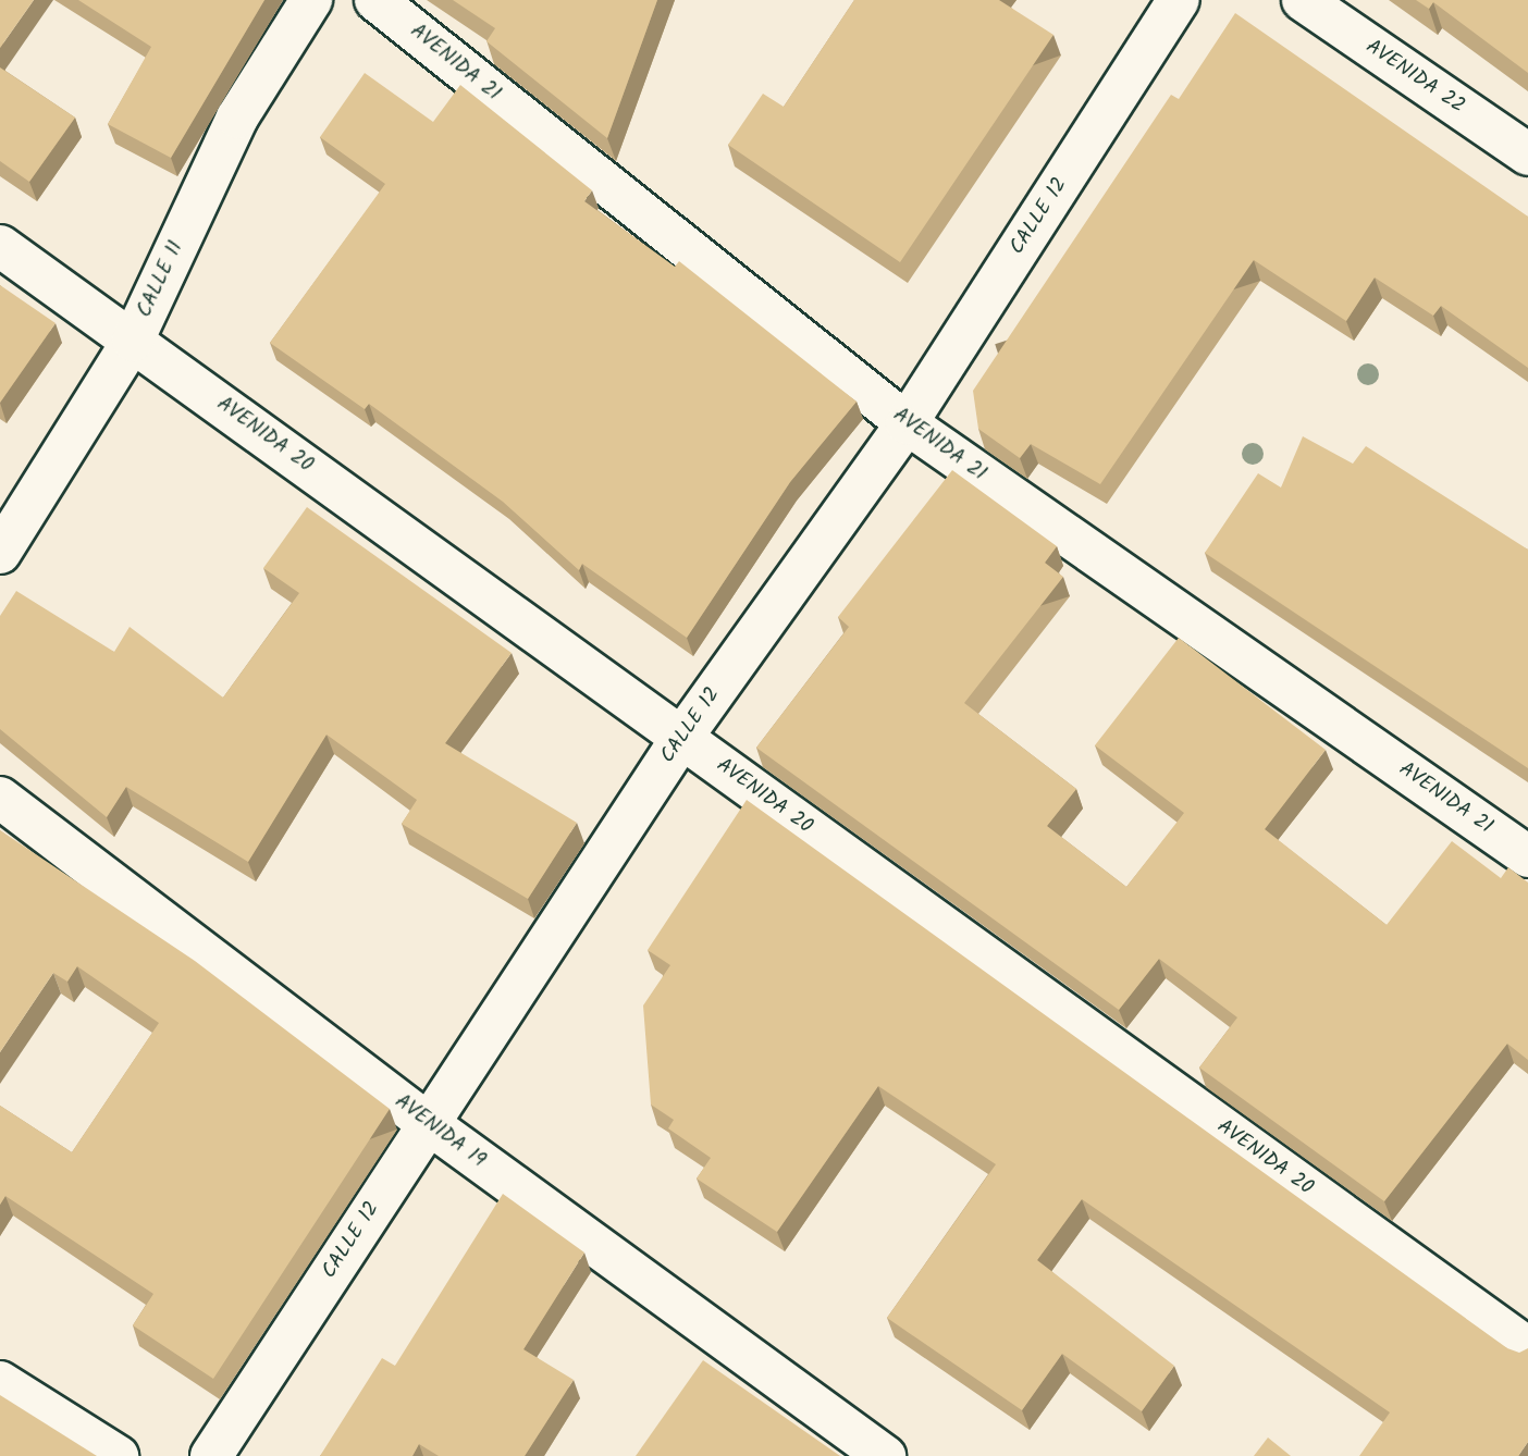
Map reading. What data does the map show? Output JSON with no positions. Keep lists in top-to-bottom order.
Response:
{
  "streets": {
    "street": [
      "AVENIDA 21",
      "AVENIDA 22",
      "CALLE 12",
      "CALLE 11",
      "AVENIDA 20",
      "AVENIDA 19"
    ]
  },
  "crossings": [
    ["AVENIDA 21", "CALLE 12"],
    ["CALLE 12", "AVENIDA 20"],
    ["CALLE 12", "AVENIDA 19"],
    ["CALLE 11", "AVENIDA 20"]
  ]
}
